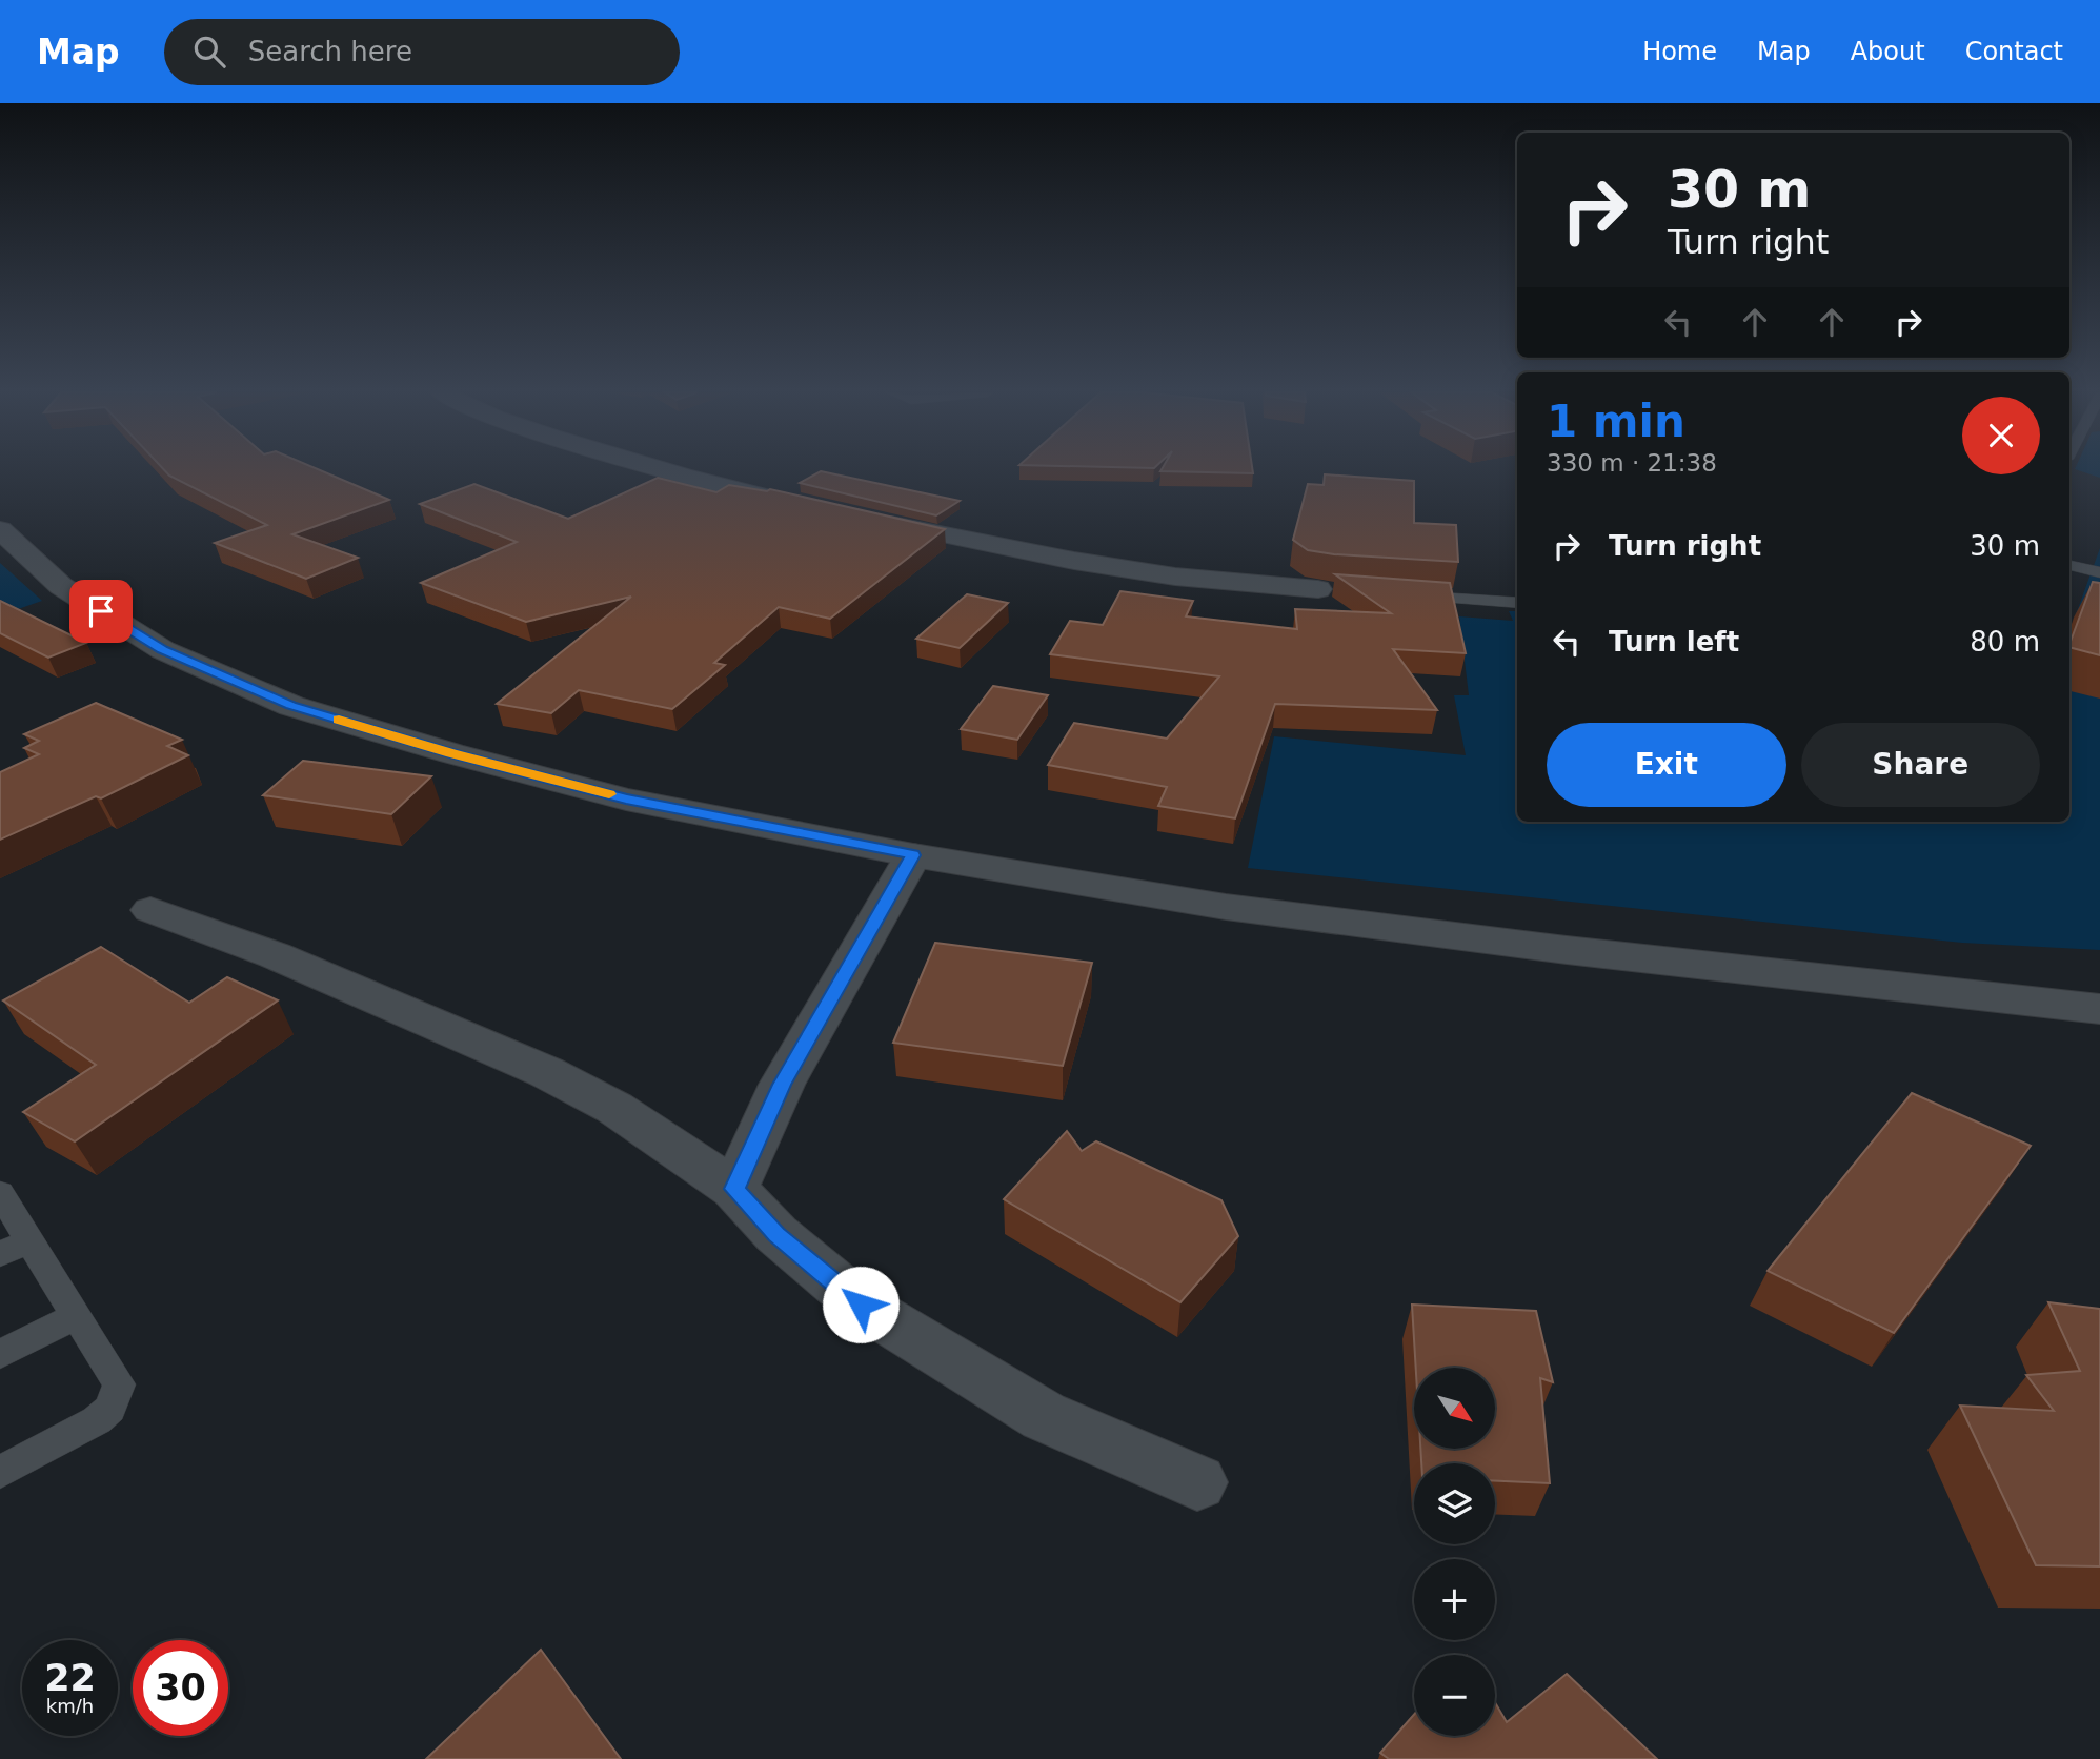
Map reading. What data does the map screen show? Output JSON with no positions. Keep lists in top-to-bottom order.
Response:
{
  "north": "bottom right",
  "page": {
    "header": "Map",
    "search": "Search here",
    "nav": [
      "Home",
      "Map",
      "About",
      "Contact"
    ],
    "turn": ["30 m", "Turn right"],
    "heading": ["1 min", "330 m · 21:38"],
    "list": [
      {
        "name": "Turn right",
        "value": "30 m"
      },
      {
        "name": "Turn left",
        "value": "80 m"
      }
    ],
    "buttons": ["Exit", "Share"],
    "map_buttons": ["+", "−"],
    "speed": "22 km/h",
    "limit": "30"
  }
}
